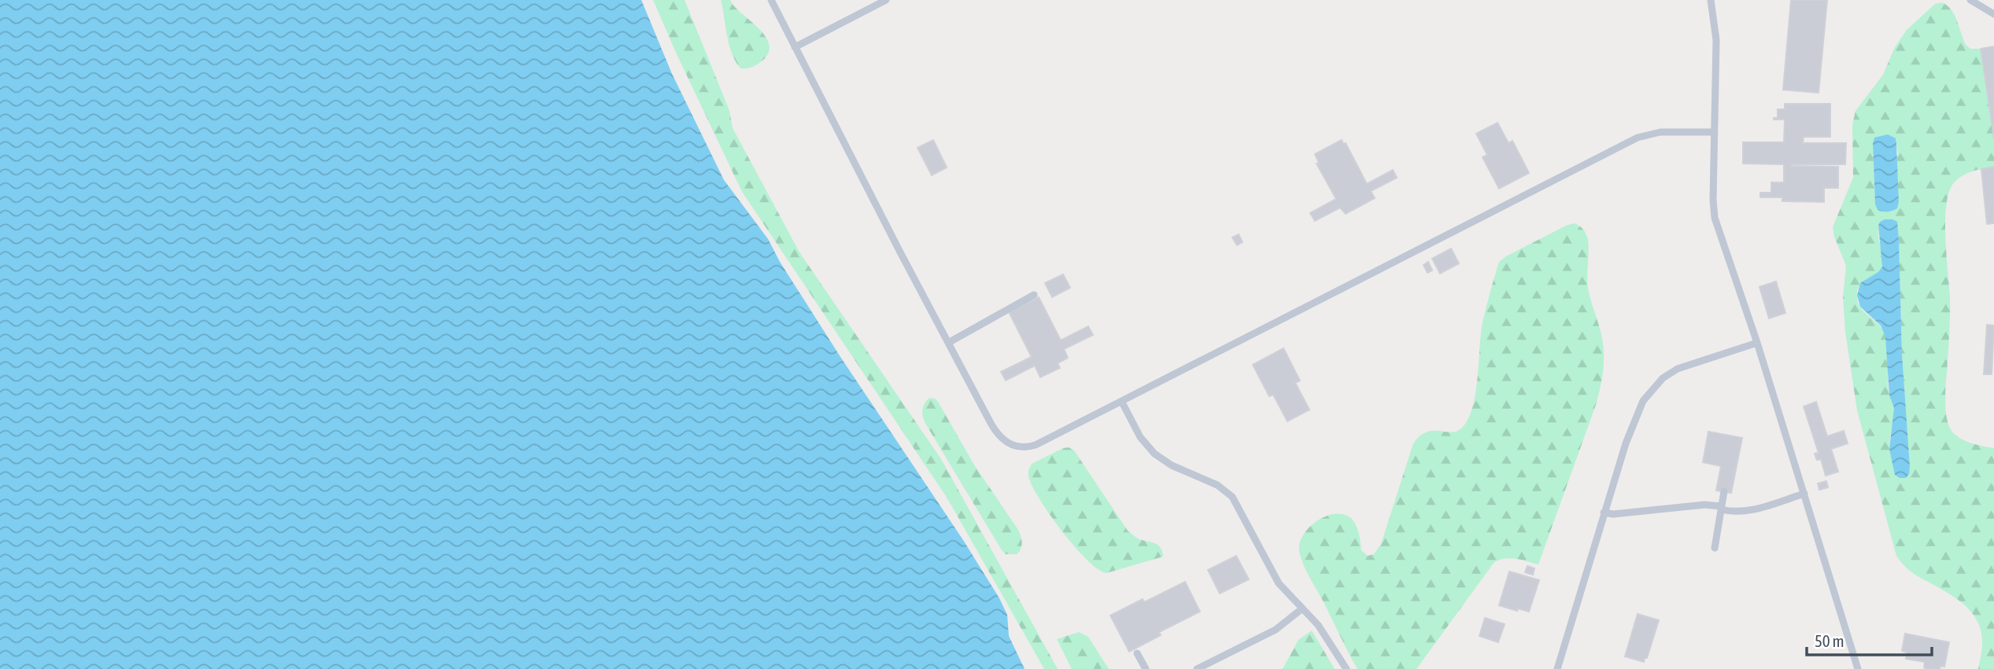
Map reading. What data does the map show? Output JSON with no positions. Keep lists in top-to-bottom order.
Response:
{
  "scale_bar": "50 m"
}
